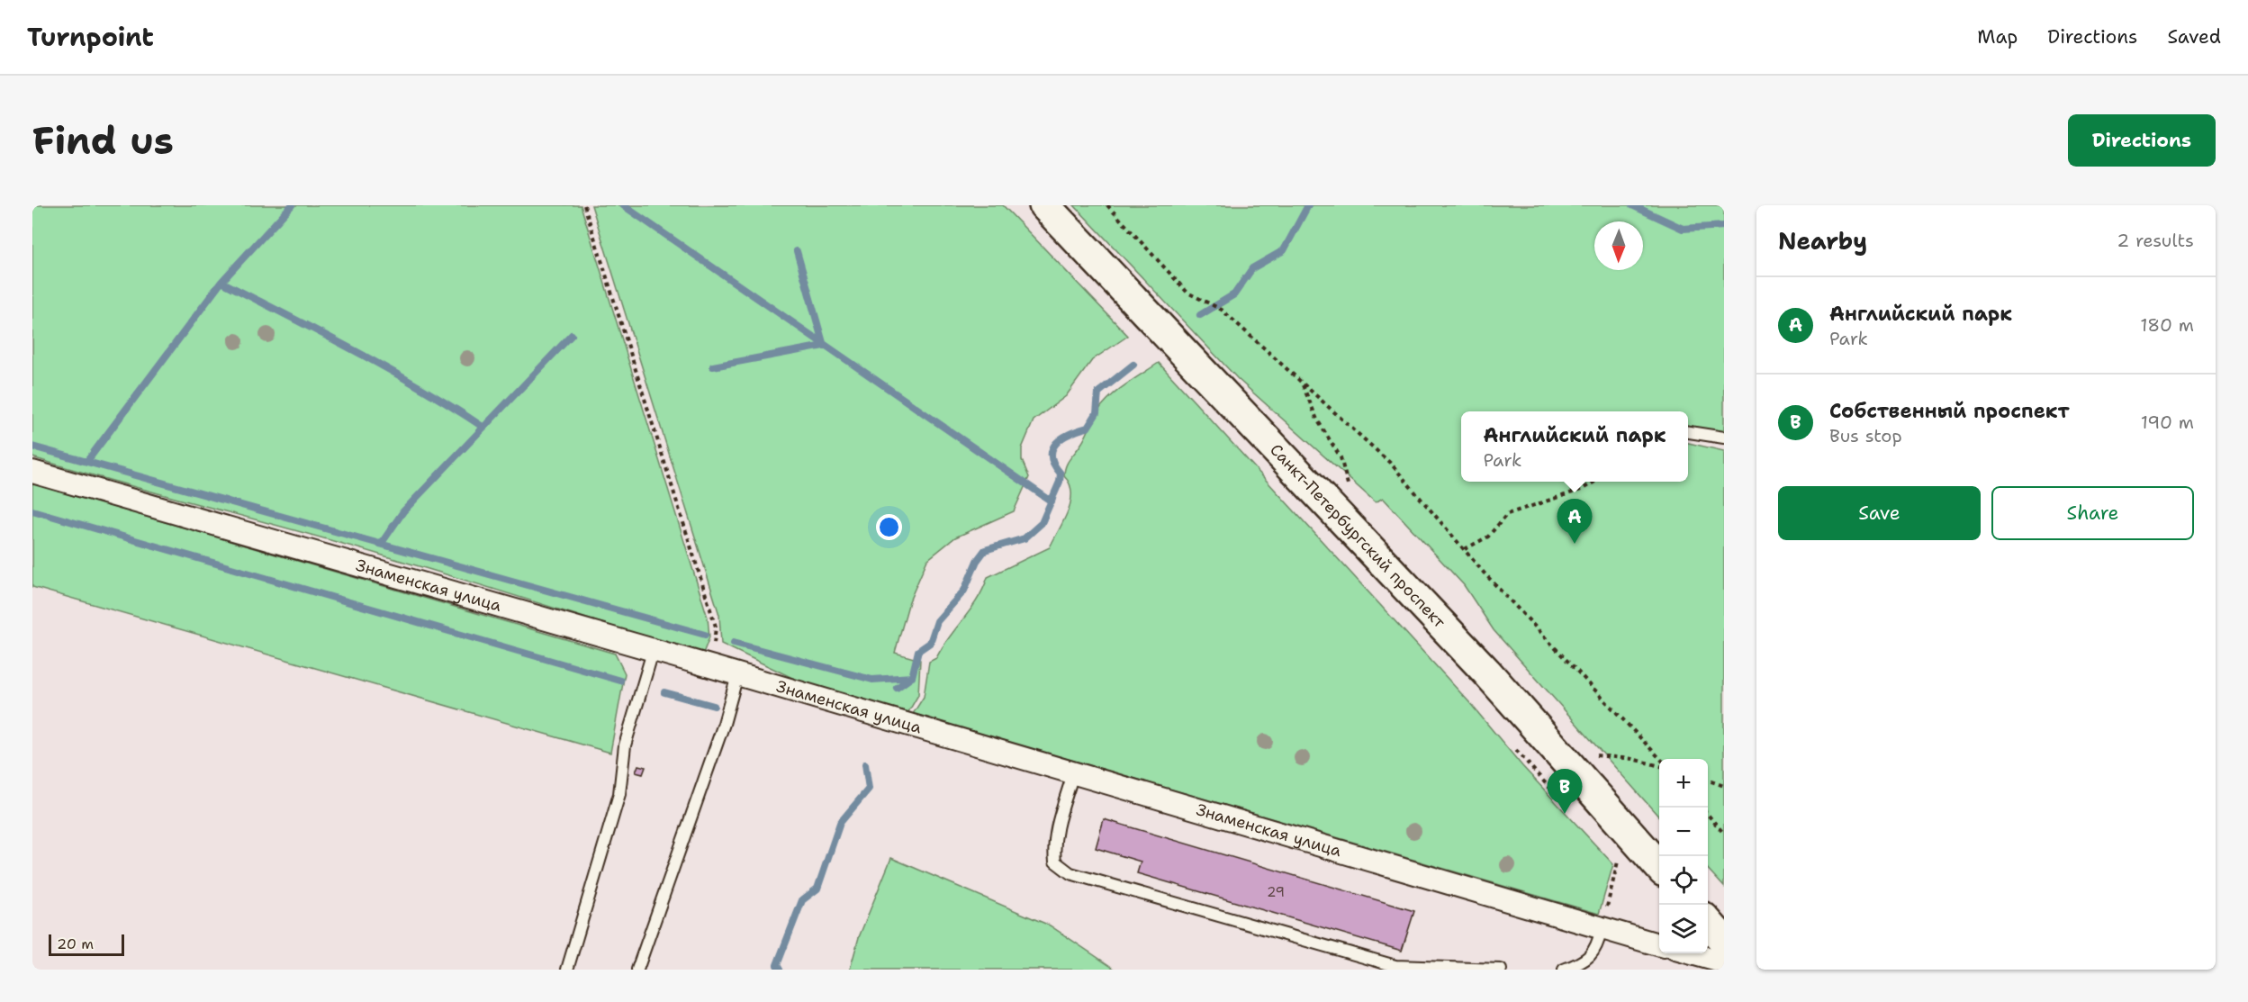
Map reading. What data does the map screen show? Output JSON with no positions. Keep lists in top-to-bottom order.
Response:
{
  "streets": {
    "main road": ["Санкт-Петербургский проспект"],
    "street": ["Знаменская улица"]
  },
  "house_numbers": ["29"],
  "scale_bar": "20 m",
  "north": "bottom",
  "page": {
    "header": "Turnpoint",
    "nav": ["Map", "Directions", "Saved"],
    "buttons": [
      "Directions",
      ["Save", "Share"]
    ],
    "title": "Find us",
    "heading": ["Nearby", "2 results"],
    "list": [
      {
        "mark": "A",
        "name": "Английский парк",
        "note": "Park",
        "value": "180 m"
      },
      {
        "mark": "B",
        "name": "Собственный проспект",
        "note": "Bus stop",
        "value": "190 m"
      }
    ],
    "popup": ["Английский парк", "Park"],
    "pins": ["A", "B"],
    "map_buttons": ["+", "−"],
    "scale": "20 m"
  }
}
